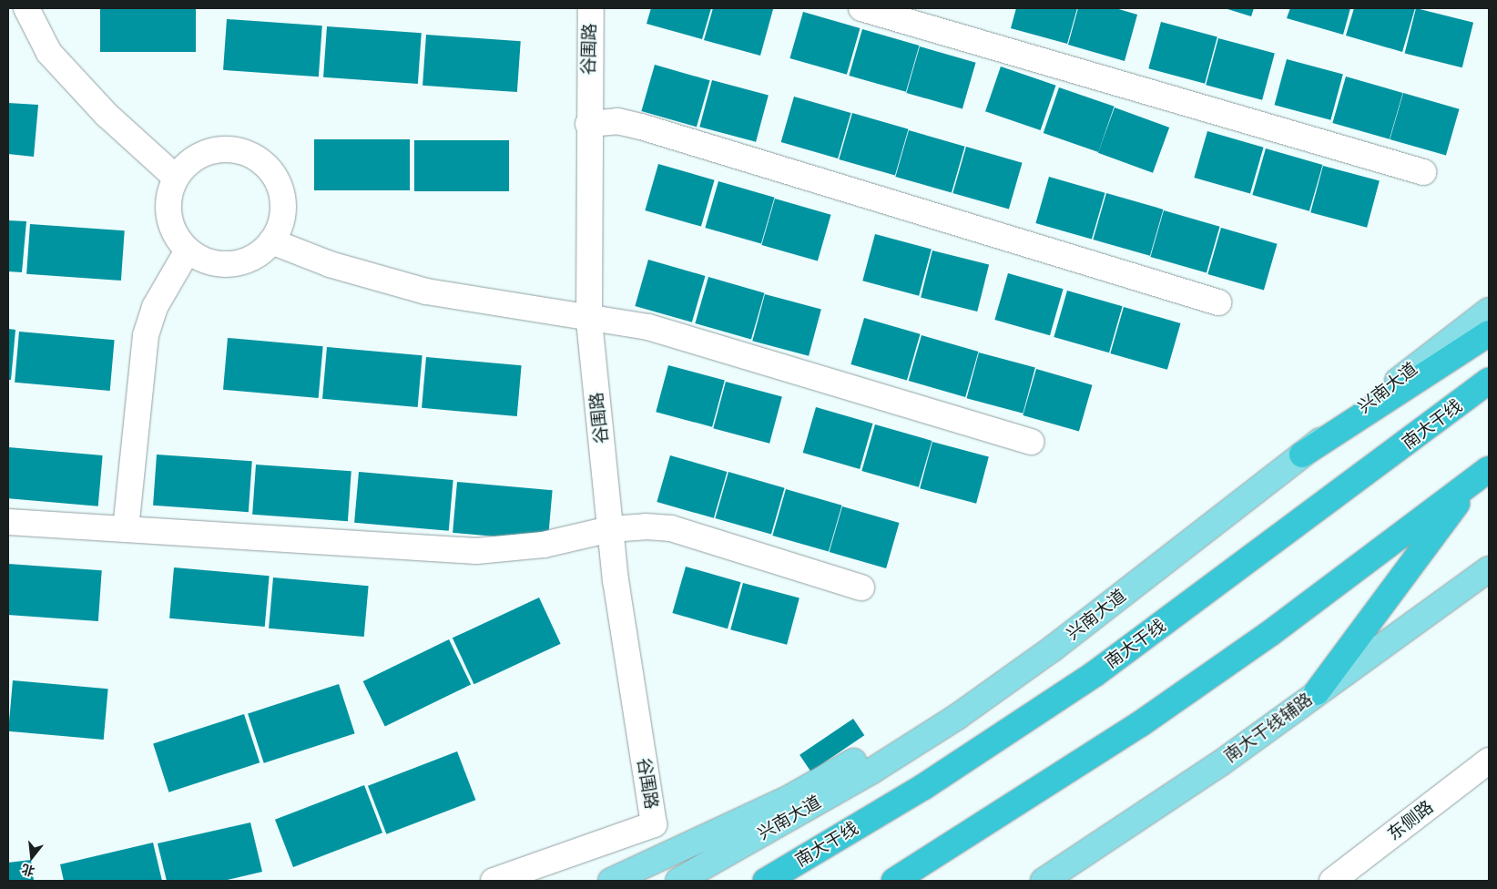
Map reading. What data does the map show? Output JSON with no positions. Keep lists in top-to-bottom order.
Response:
{
  "streets": {
    "highway": ["南大干线"],
    "main road": ["兴南大道", "南大干线辅路"],
    "street": ["谷围路", "东侧路"]
  },
  "north": "bottom"
}
